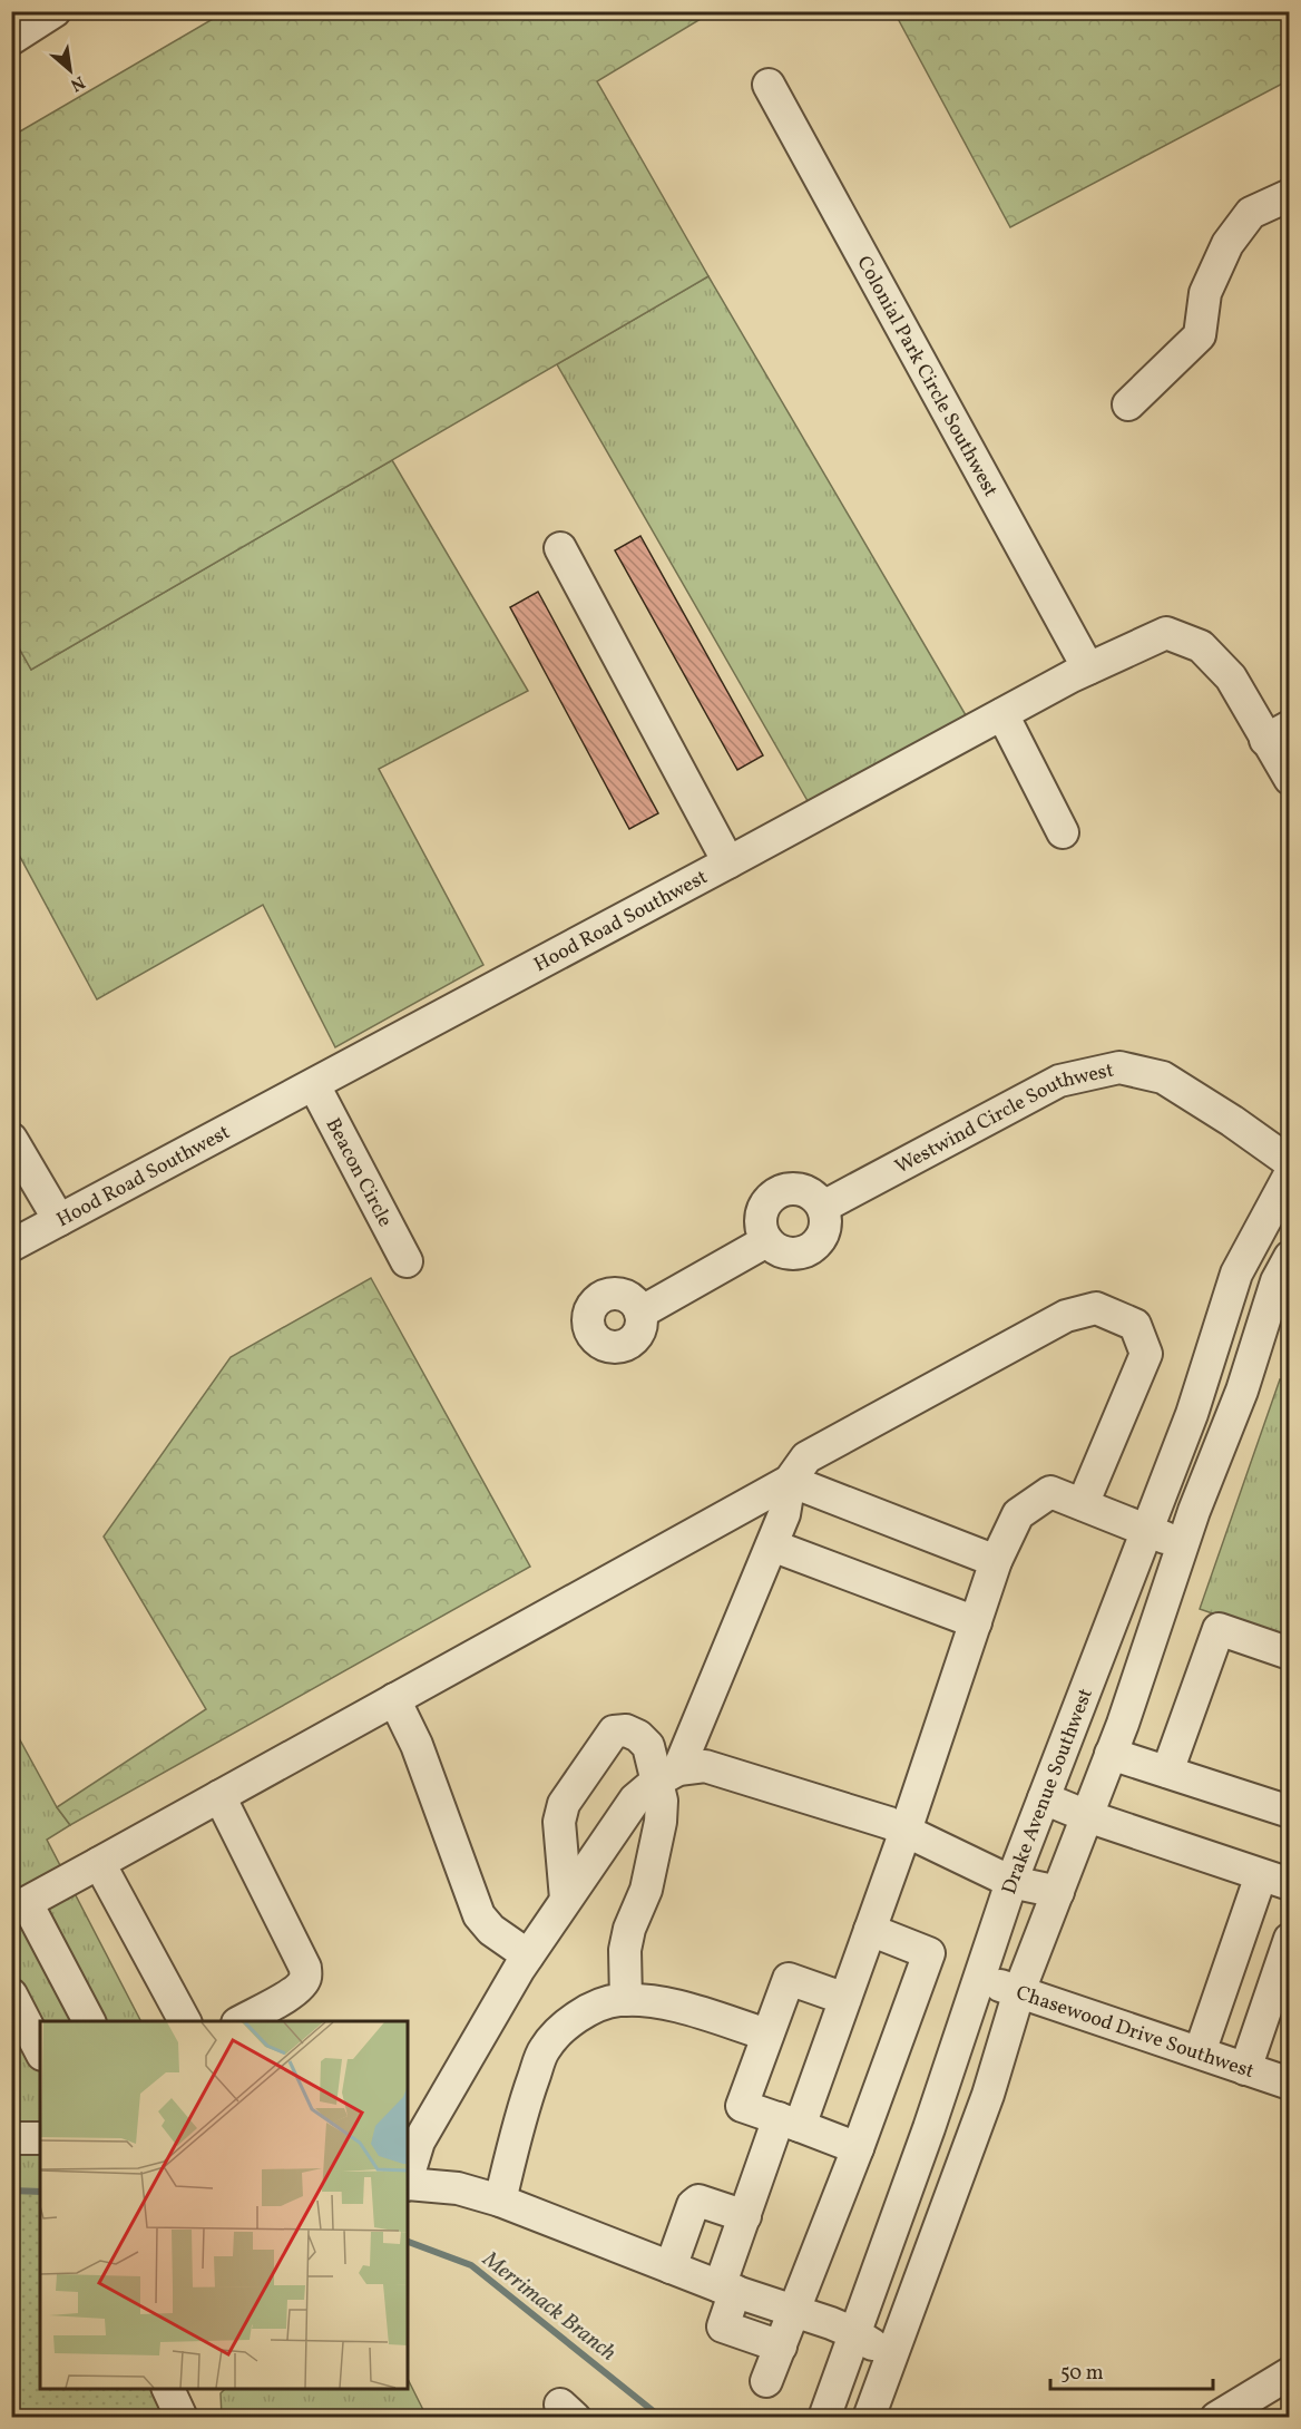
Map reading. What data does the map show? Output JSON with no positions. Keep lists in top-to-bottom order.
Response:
{
  "streets": {
    "street": [
      "Colonial Park Circle Southwest",
      "Hood Road Southwest",
      "Westwind Circle Southwest",
      "Beacon Circle",
      "Drake Avenue Southwest",
      "Chasewood Drive Southwest"
    ]
  },
  "crossings": [
    ["Colonial Park Circle Southwest", "Hood Road Southwest"],
    ["Hood Road Southwest", "Beacon Circle"],
    ["Drake Avenue Southwest", "Chasewood Drive Southwest"]
  ],
  "water": ["Merrimack Branch"],
  "scale_bar": "50 m",
  "north": "bottom right"
}
